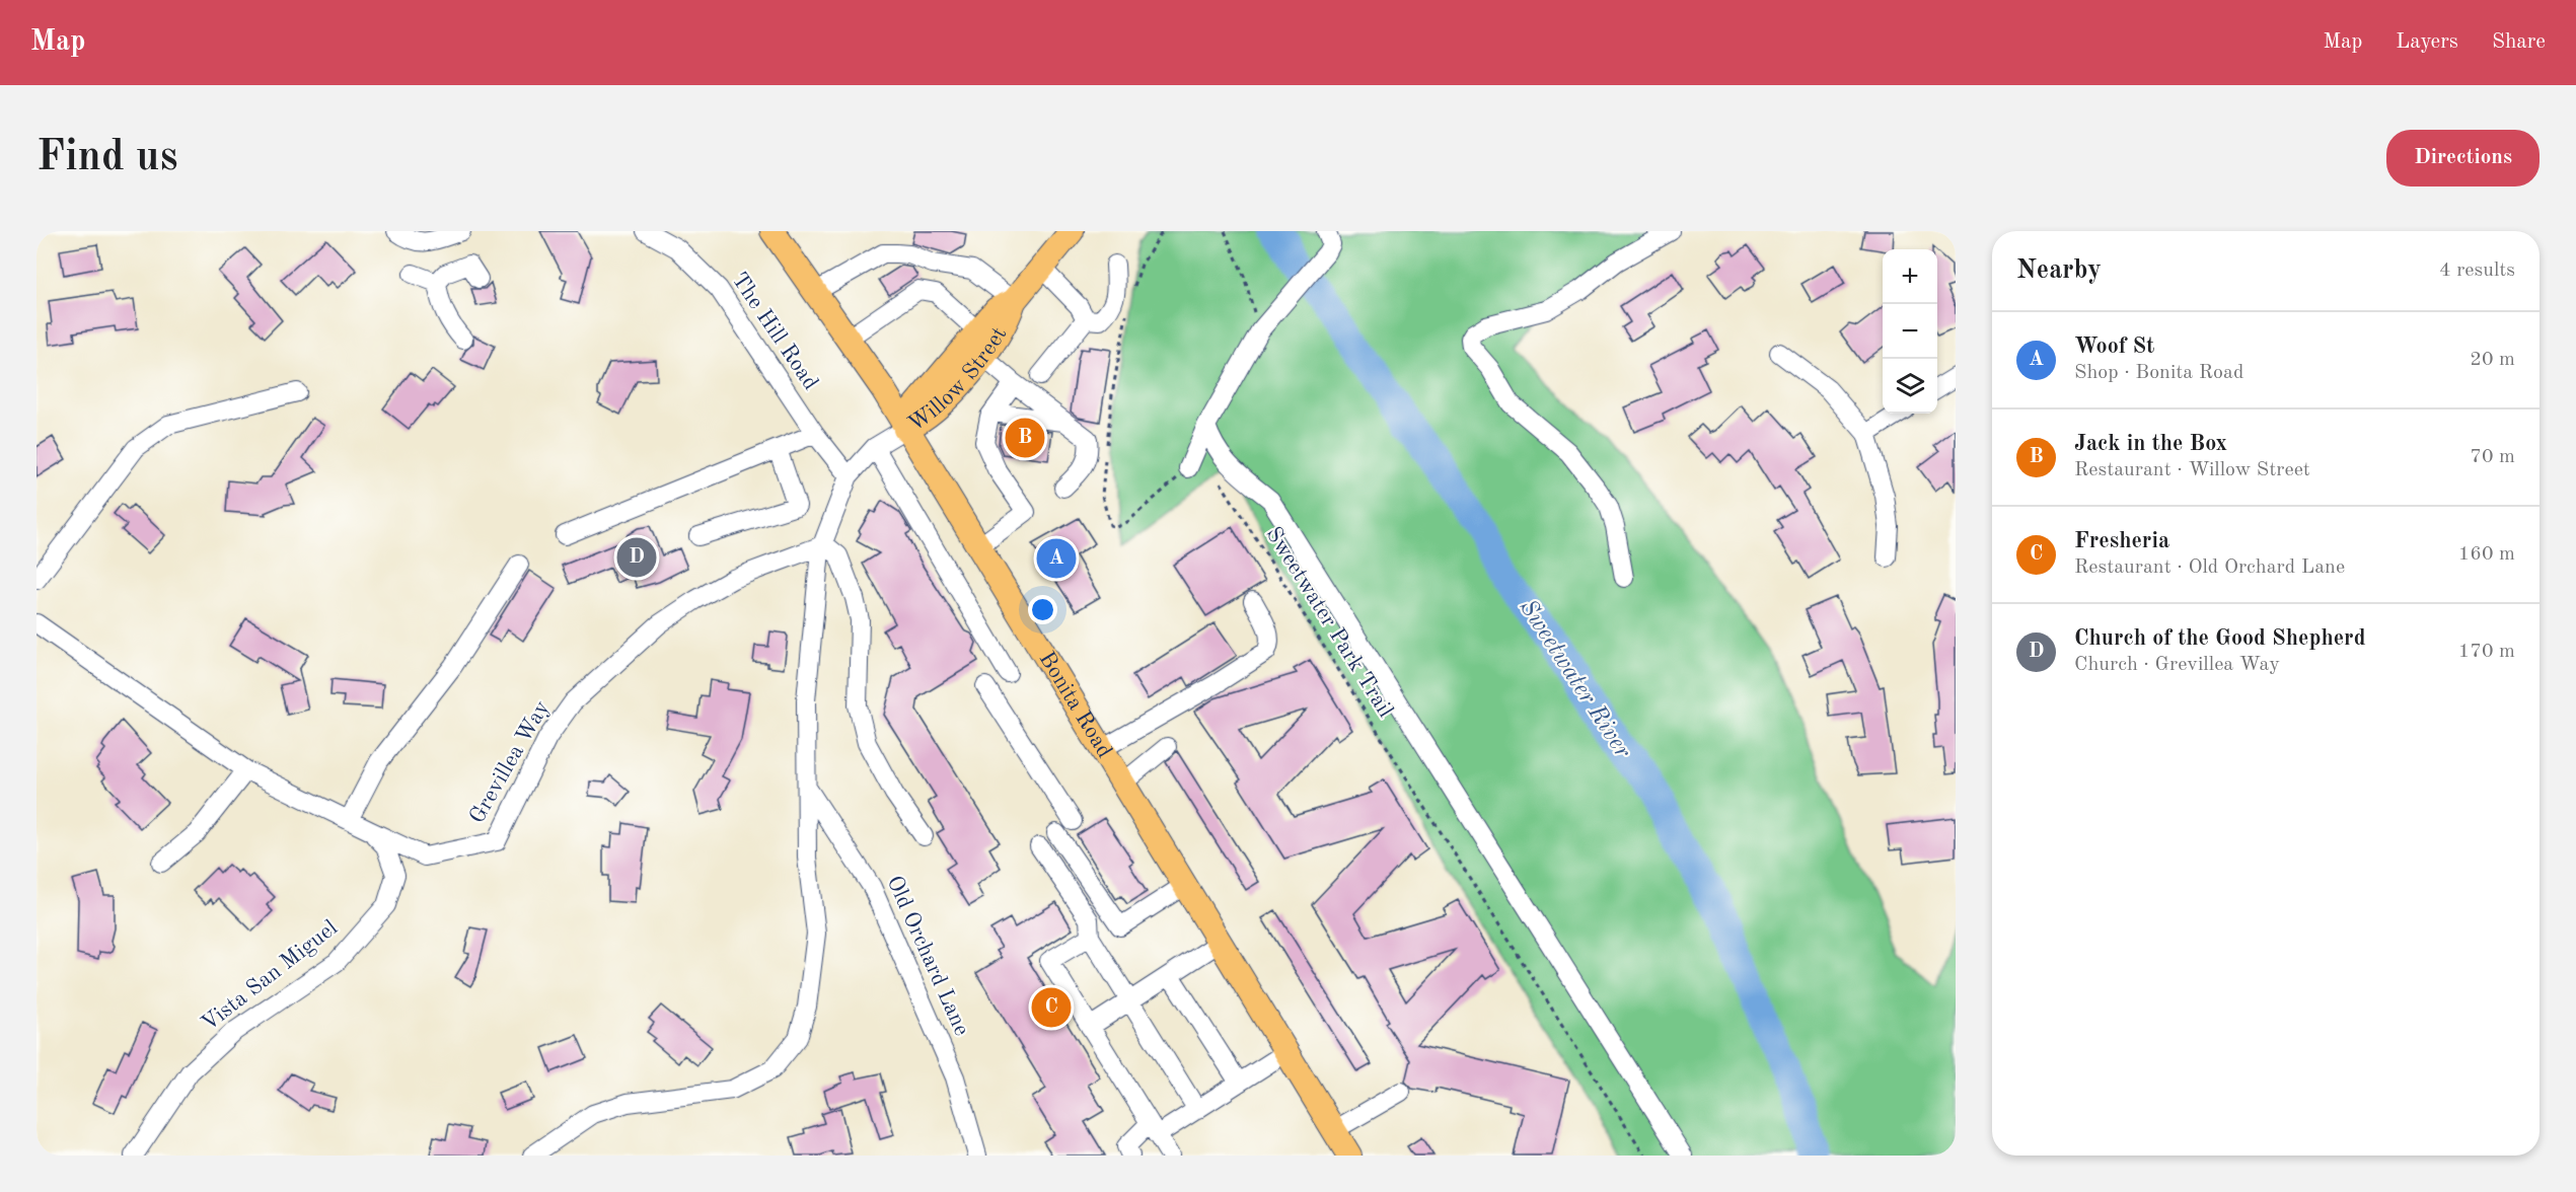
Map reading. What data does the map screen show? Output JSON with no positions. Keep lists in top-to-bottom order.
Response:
{
  "streets": {
    "main road": ["Willow Street", "Bonita Road"],
    "street": [
      "The Hill Road",
      "Grevillea Way",
      "Old Orchard Lane",
      "Vista San Miguel"
    ],
    "path": ["Sweetwater Park Trail"]
  },
  "crossings": [
    ["Willow Street", "Bonita Road"],
    ["Grevillea Way", "Vista San Miguel"]
  ],
  "water": ["Sweetwater River"],
  "page": {
    "header": "Map",
    "nav": ["Map", "Layers", "Share"],
    "buttons": "Directions",
    "title": "Find us",
    "heading": ["Nearby", "4 results"],
    "map_buttons": ["+", "−"],
    "list": [
      {
        "mark": "A",
        "name": "Woof St",
        "note": "Shop · Bonita Road",
        "value": "20 m"
      },
      {
        "mark": "B",
        "name": "Jack in the Box",
        "note": "Restaurant · Willow Street",
        "value": "70 m"
      },
      {
        "mark": "C",
        "name": "Fresheria",
        "note": "Restaurant · Old Orchard Lane",
        "value": "160 m"
      },
      {
        "mark": "D",
        "name": "Church of the Good Shepherd",
        "note": "Church · Grevillea Way",
        "value": "170 m"
      }
    ],
    "pins": [
      "B",
      "D",
      "A",
      "C"
    ]
  }
}
